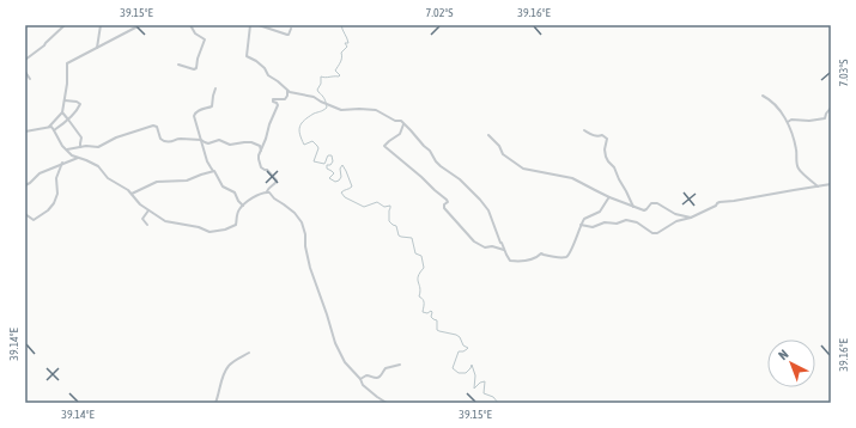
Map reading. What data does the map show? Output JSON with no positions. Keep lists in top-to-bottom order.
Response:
{
  "north": "top left",
  "coordinates": [
    "39.15°E",
    "7.02°S",
    "39.16°E",
    "7.03°S",
    "39.14°E"
  ]
}
